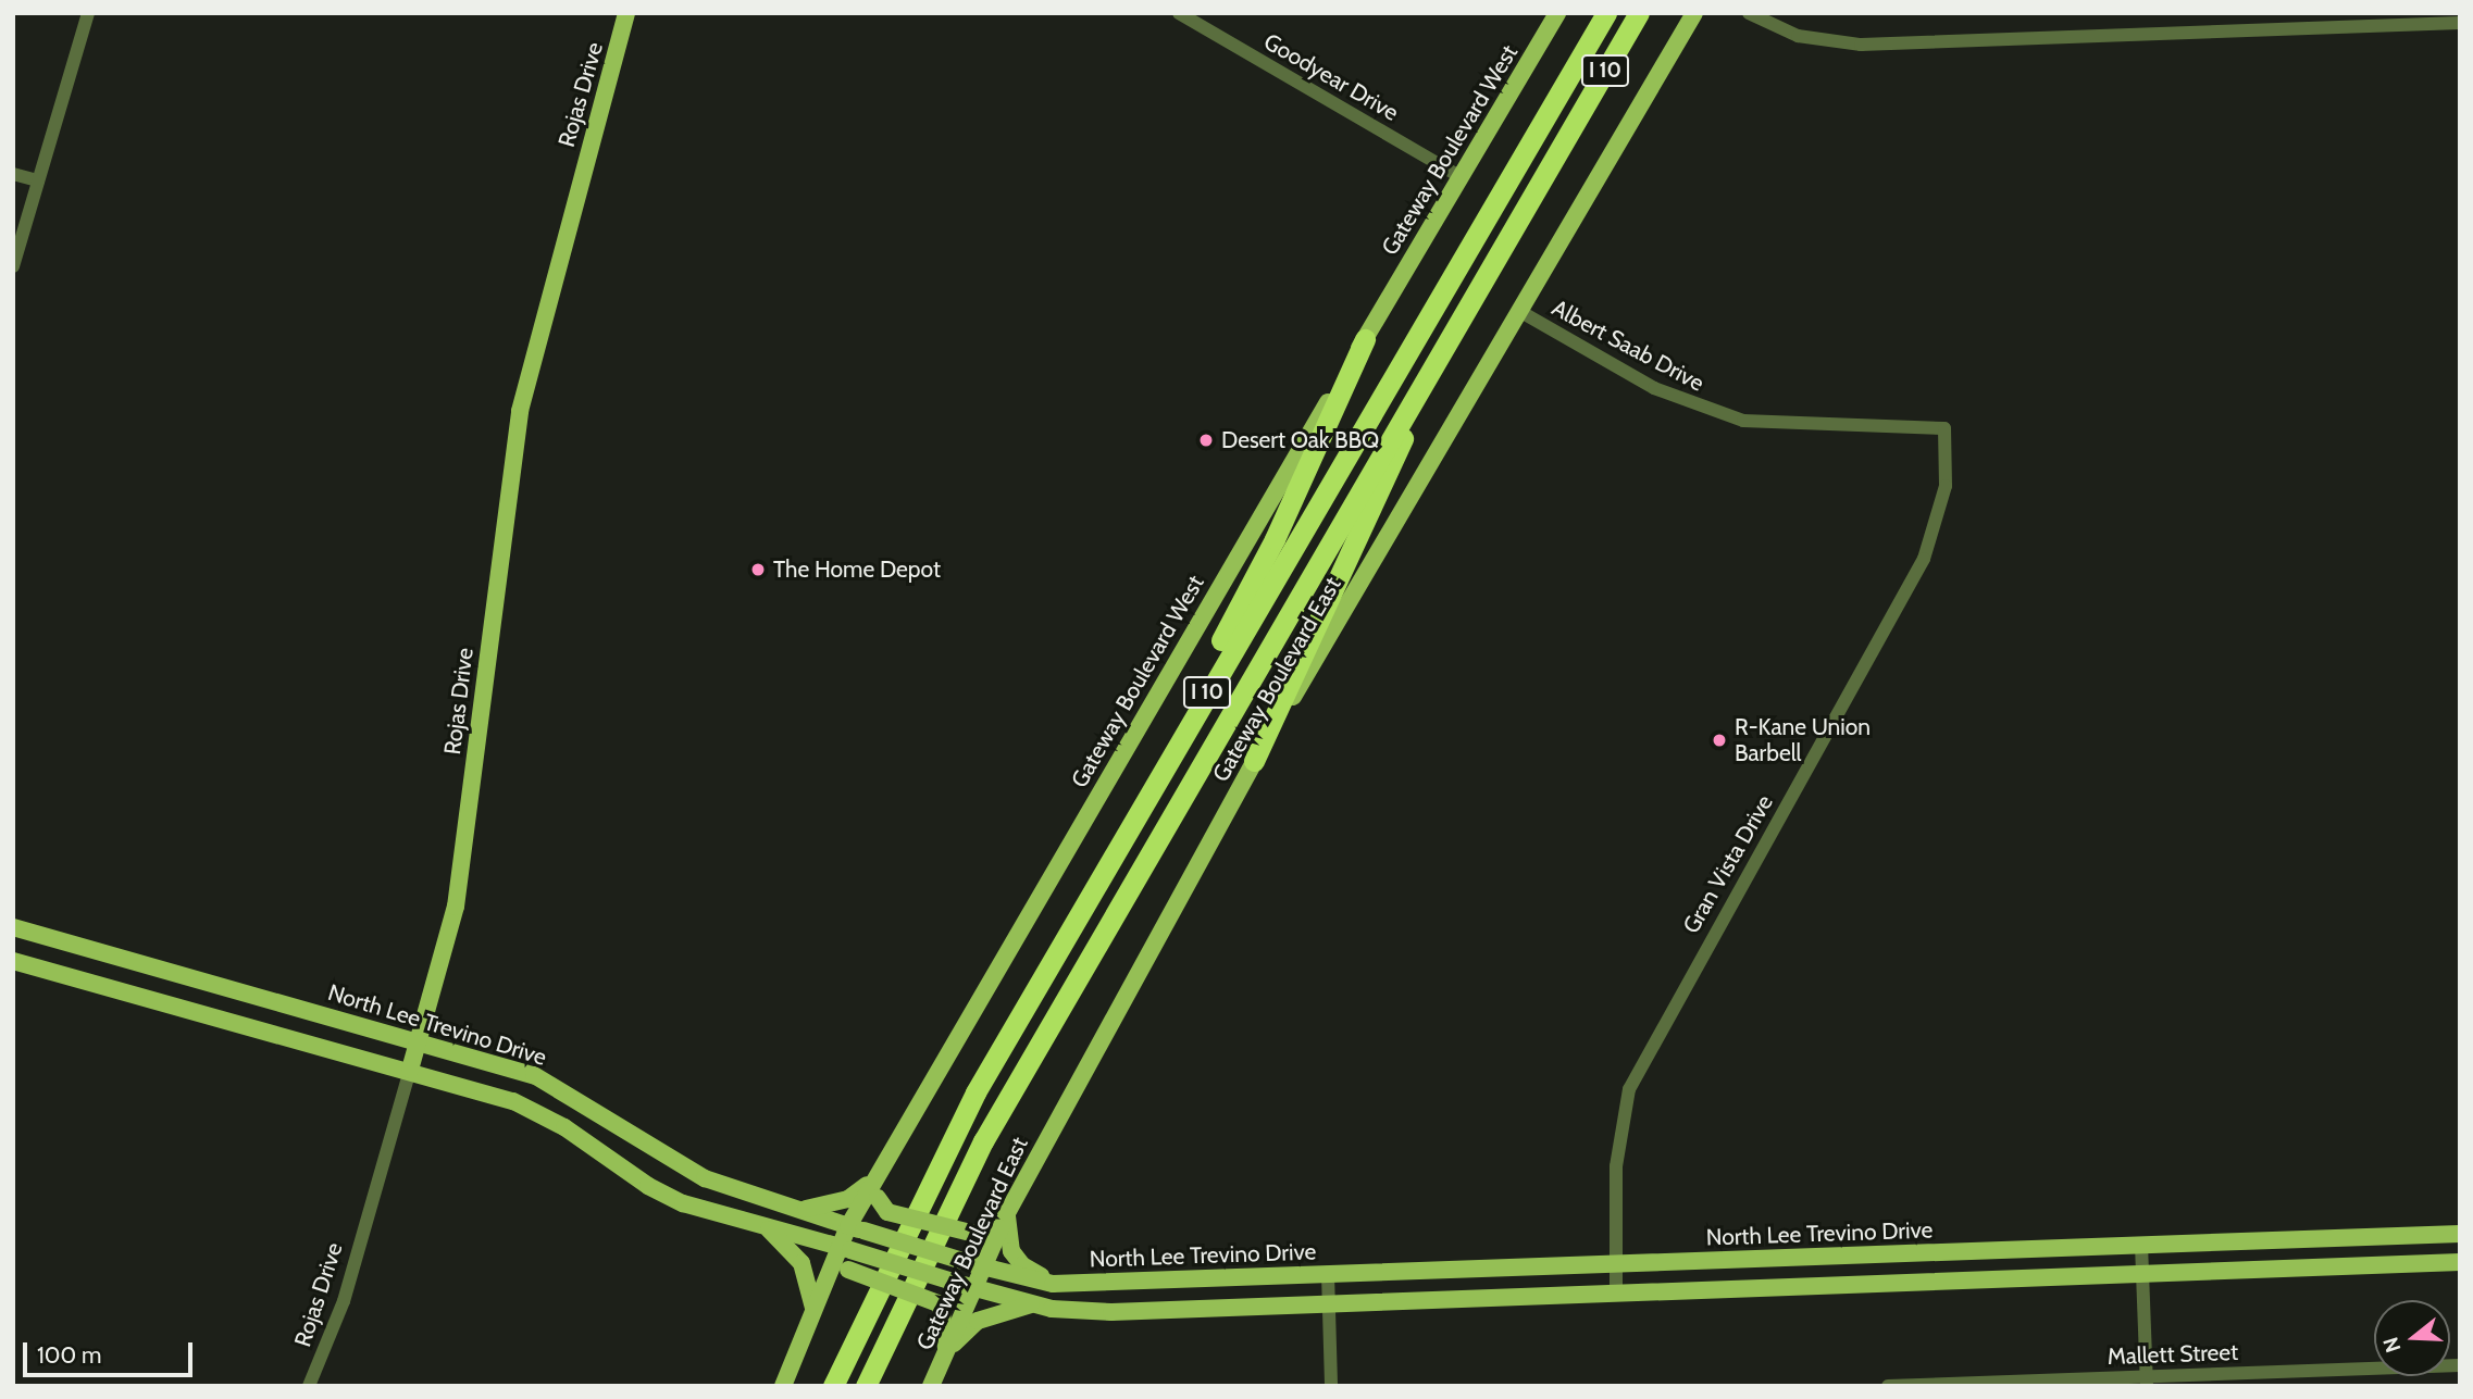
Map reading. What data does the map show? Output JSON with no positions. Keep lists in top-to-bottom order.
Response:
{
  "streets": {
    "highway": ["I 10"],
    "main road": [
      "Rojas Drive",
      "Gateway Boulevard West",
      "Gateway Boulevard East",
      "North Lee Trevino Drive"
    ],
    "street": [
      "Goodyear Drive",
      "Albert Saab Drive",
      "Gran Vista Drive",
      "Mallett Street"
    ]
  },
  "crossings": [
    ["Goodyear Drive", "Gateway Boulevard West"],
    ["Rojas Drive", "North Lee Trevino Drive"],
    ["Gateway Boulevard West", "North Lee Trevino Drive"],
    ["Albert Saab Drive", "Gateway Boulevard East"],
    ["Albert Saab Drive", "Gran Vista Drive"],
    ["Gateway Boulevard East", "North Lee Trevino Drive"],
    ["Gran Vista Drive", "North Lee Trevino Drive"]
  ],
  "places": ["Desert Oak BBQ", "The Home Depot", "R-Kane Union Barbell"],
  "scale_bar": "100 m",
  "north": "left"
}
